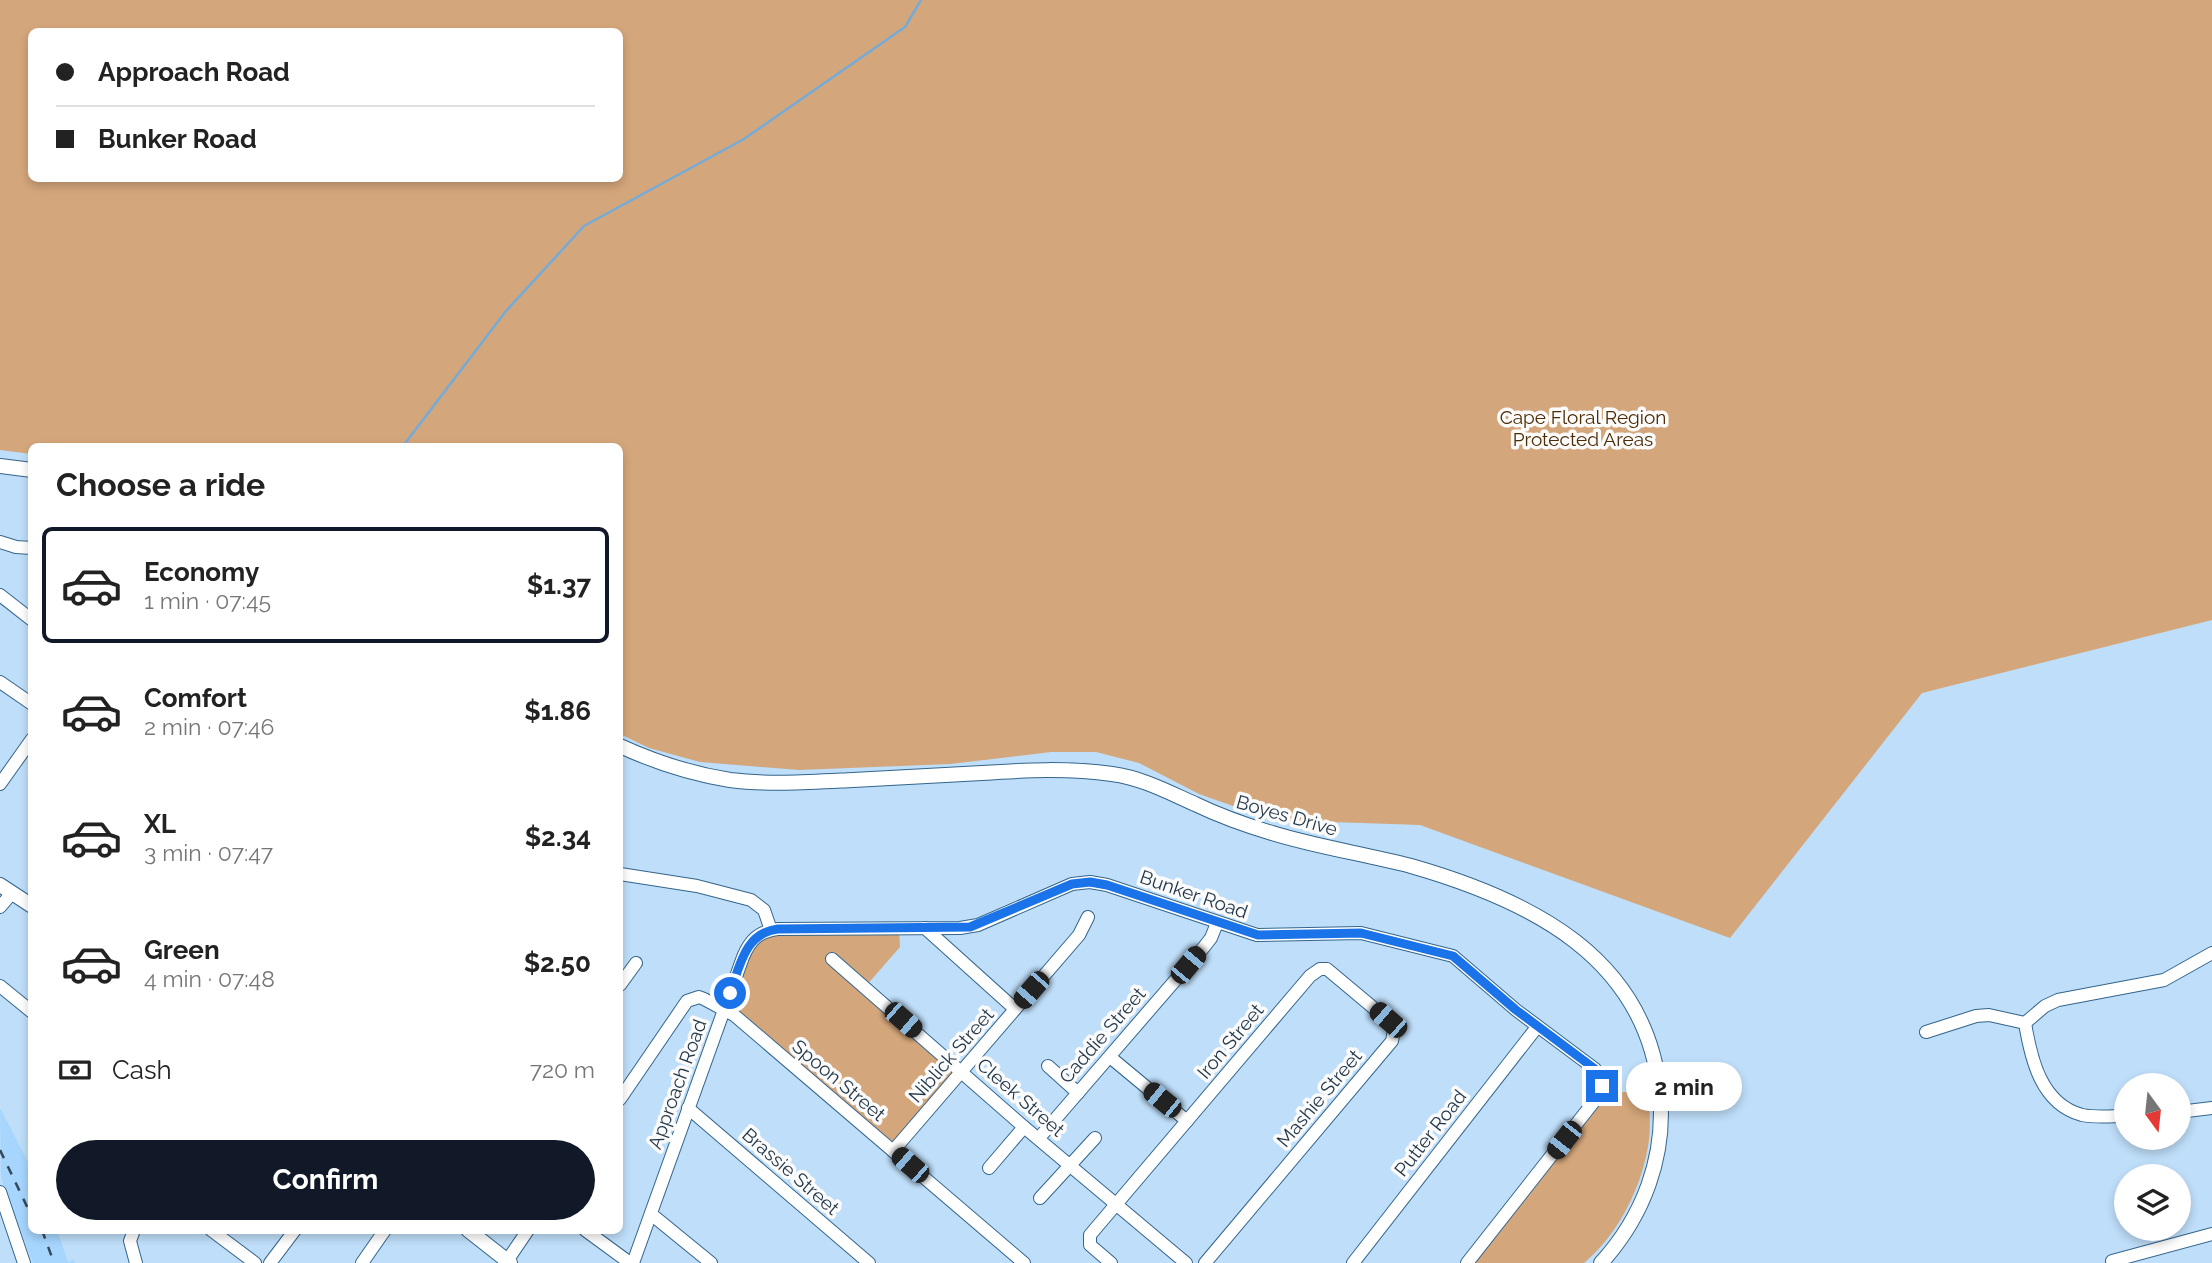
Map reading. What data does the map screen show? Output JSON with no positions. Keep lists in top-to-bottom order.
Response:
{
  "streets": {
    "main road": ["Boyes Drive"],
    "street": [
      "Bunker Road",
      "Caddie Street",
      "Iron Street",
      "Niblick Street",
      "Spoon Street",
      "Approach Road",
      "Cleek Street",
      "Mashie Street",
      "Putter Road",
      "Brassie Street"
    ]
  },
  "crossings": [
    ["Bunker Road", "Caddie Street"],
    ["Bunker Road", "Approach Road"],
    ["Bunker Road", "Putter Road"],
    ["Caddie Street", "Cleek Street"],
    ["Iron Street", "Cleek Street"],
    ["Iron Street", "Mashie Street"],
    ["Niblick Street", "Spoon Street"],
    ["Niblick Street", "Cleek Street"],
    ["Spoon Street", "Approach Road"],
    ["Approach Road", "Brassie Street"]
  ],
  "parks": ["Cape Floral Region Protected Areas"],
  "north": "bottom",
  "page": {
    "banner": ["Approach Road", "Bunker Road"],
    "heading": "Choose a ride",
    "list": [
      {
        "name": "Economy",
        "note": "1 min · 07:45",
        "value": "$1.37"
      },
      {
        "name": "Comfort",
        "note": "2 min · 07:46",
        "value": "$1.86"
      },
      {
        "name": "XL",
        "note": "3 min · 07:47",
        "value": "$2.34"
      },
      {
        "name": "Green",
        "note": "4 min · 07:48",
        "value": "$2.50"
      }
    ],
    "pay": ["Cash", "720 m"],
    "bubble": "2 min",
    "buttons": "Confirm"
  }
}
